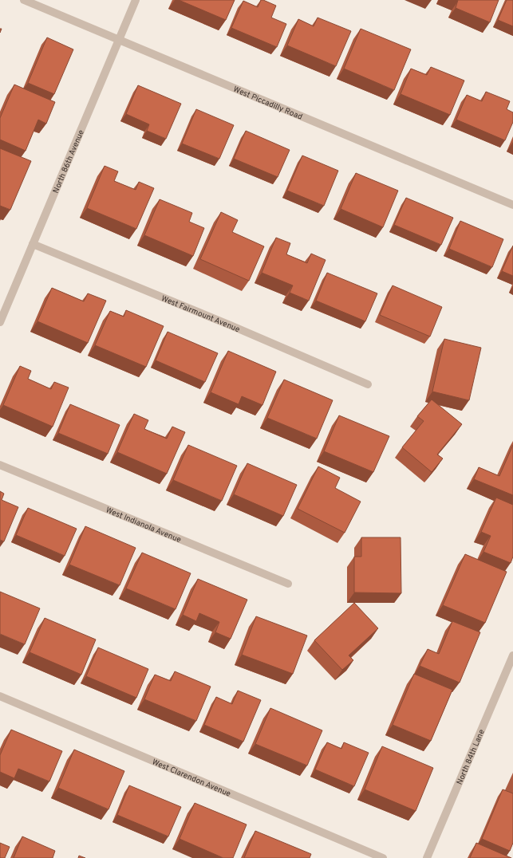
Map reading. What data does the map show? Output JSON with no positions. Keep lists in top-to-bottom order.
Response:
{
  "streets": {
    "street": [
      "West Piccadilly Road",
      "North 86th Avenue",
      "West Fairmount Avenue",
      "West Indianola Avenue",
      "North 84th Lane",
      "West Clarendon Avenue"
    ]
  },
  "crossings": [
    ["West Piccadilly Road", "North 86th Avenue"],
    ["North 86th Avenue", "West Fairmount Avenue"]
  ]
}
